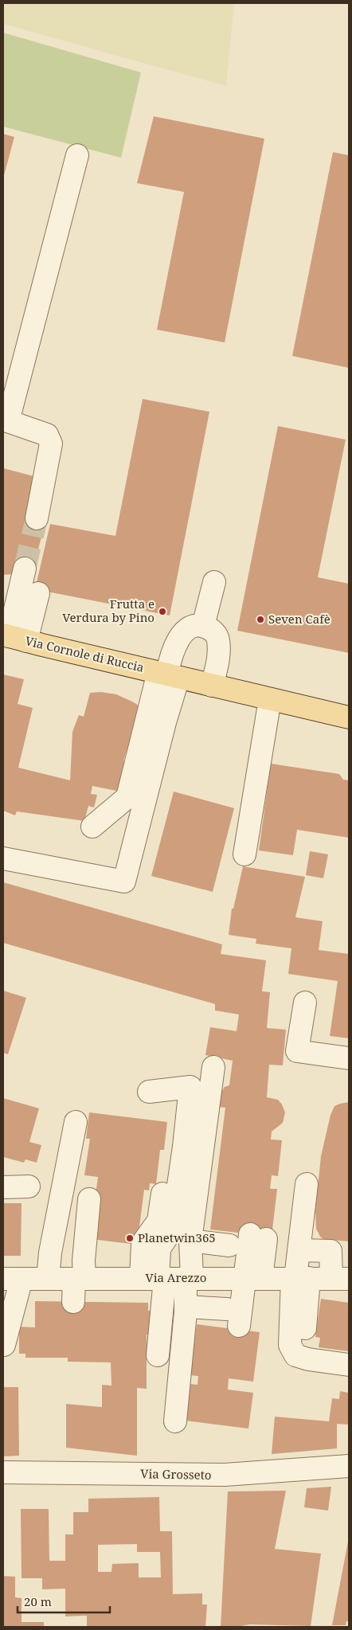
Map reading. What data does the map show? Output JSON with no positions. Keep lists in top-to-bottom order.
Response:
{
  "streets": {
    "main road": ["Via Cornole di Ruccia"],
    "street": ["Via Arezzo", "Via Grosseto"]
  },
  "places": ["Frutta e Verdura by Pino", "Seven Cafè", "Planetwin365"],
  "scale_bar": "20 m"
}
